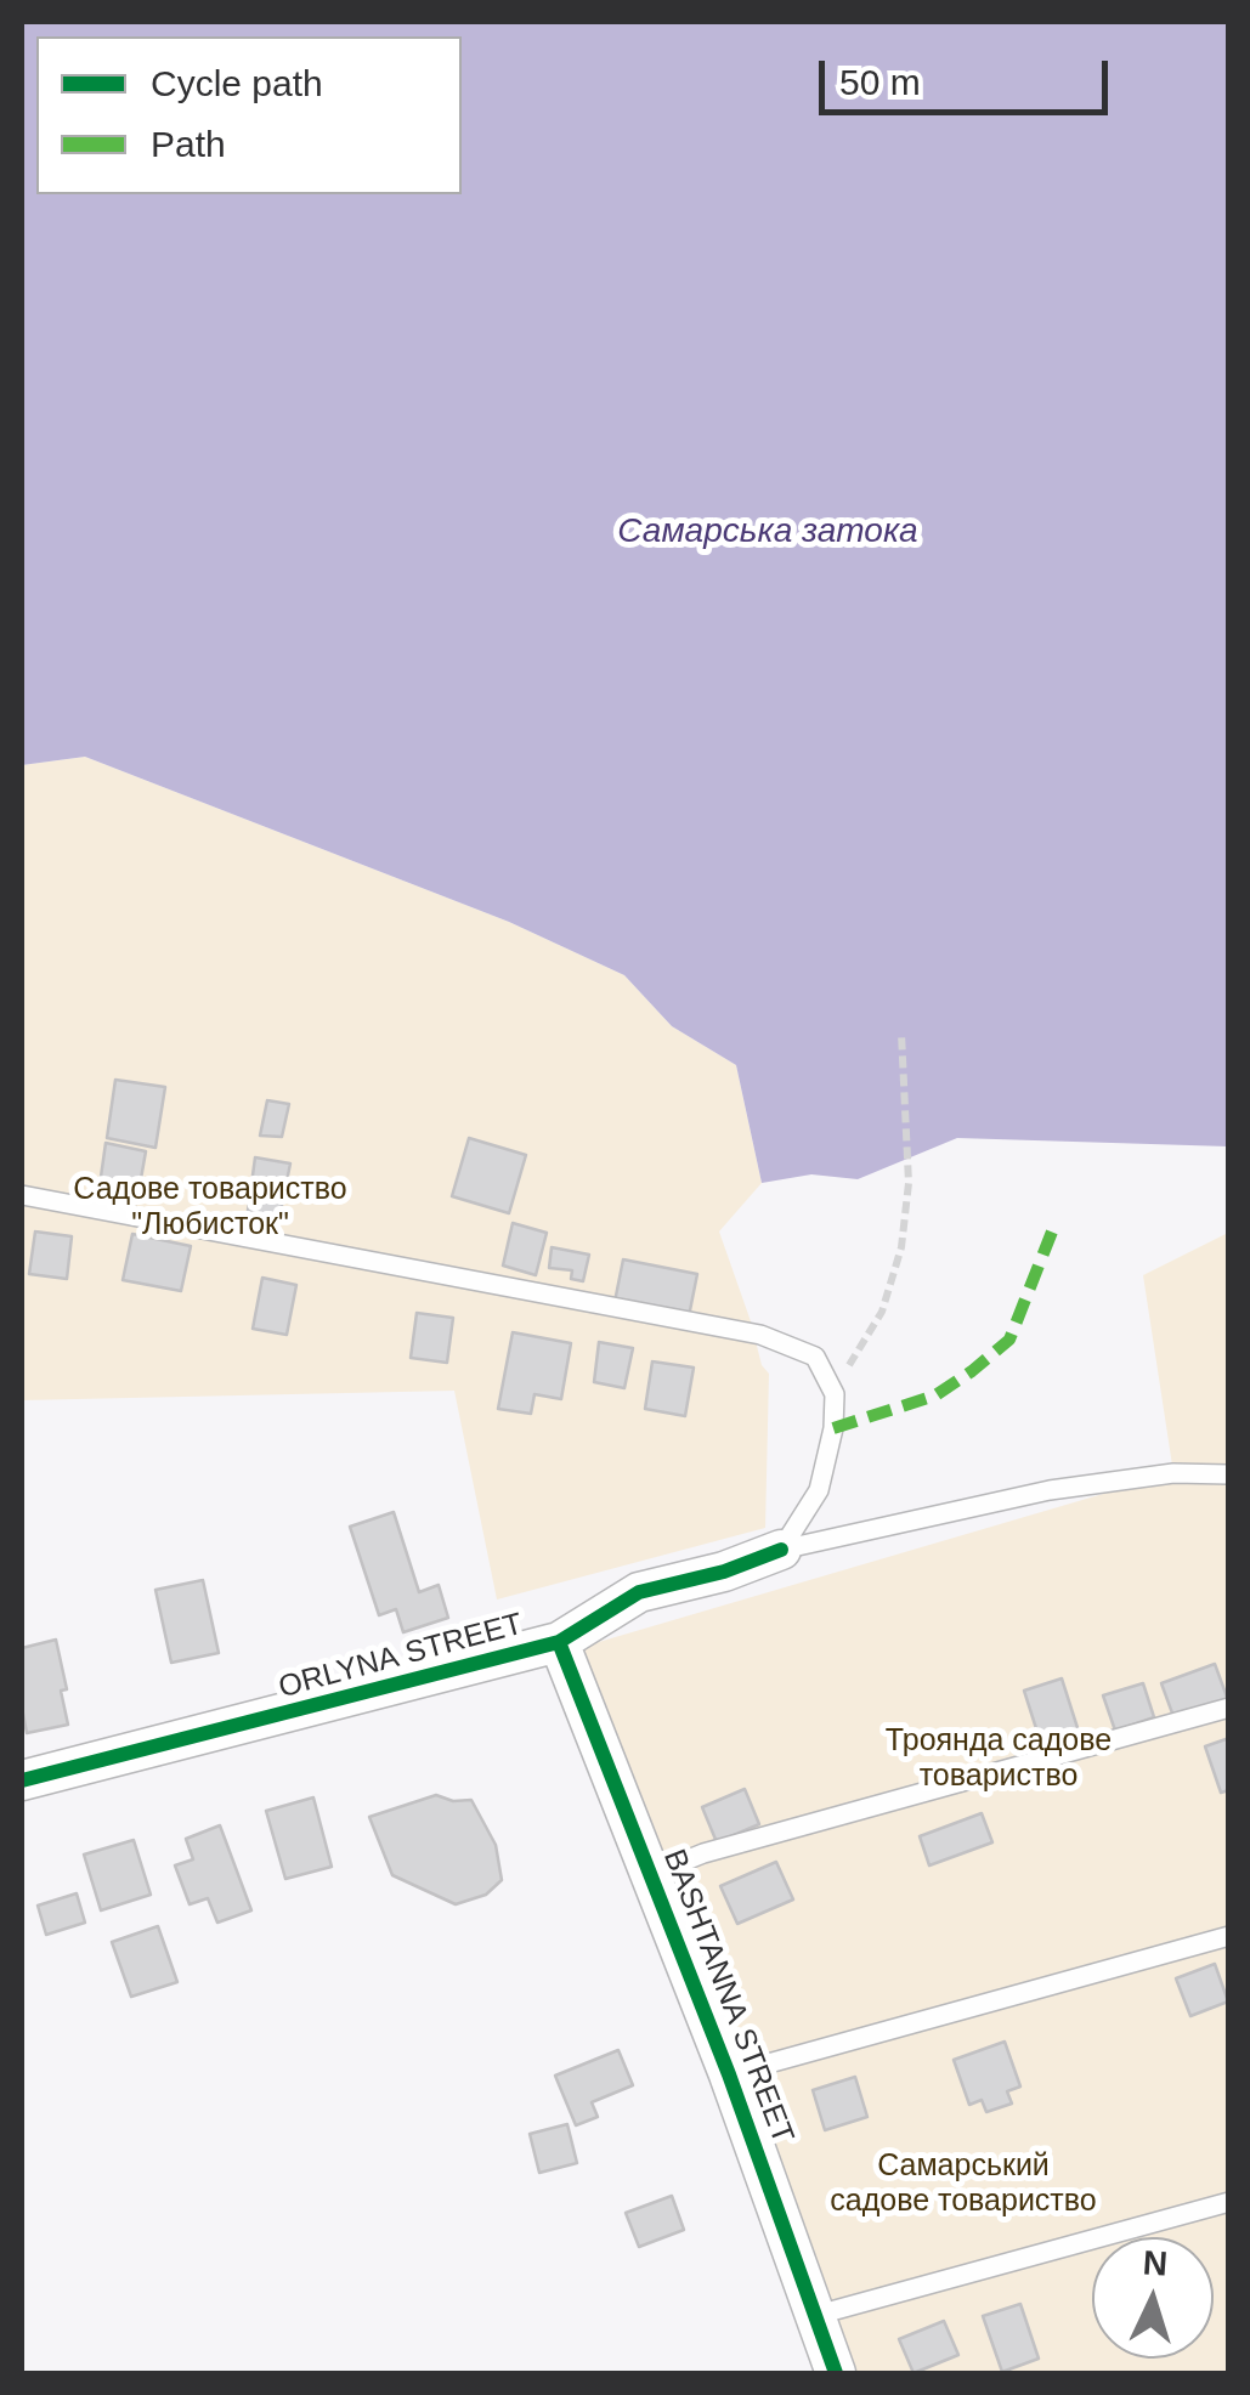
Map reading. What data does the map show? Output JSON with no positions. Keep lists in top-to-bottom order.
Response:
{
  "streets": {
    "street": ["ORLYNA STREET", "BASHTANNA STREET"]
  },
  "crossings": [
    ["ORLYNA STREET", "BASHTANNA STREET"]
  ],
  "water": ["Самарська затока"],
  "parks": ["Садове товариство \"Любисток\"", "Троянда садове товариство", "Самарський садове товариство"],
  "legend": ["Cycle path", "Path"],
  "scale_bar": "50 m",
  "north": "top"
}
